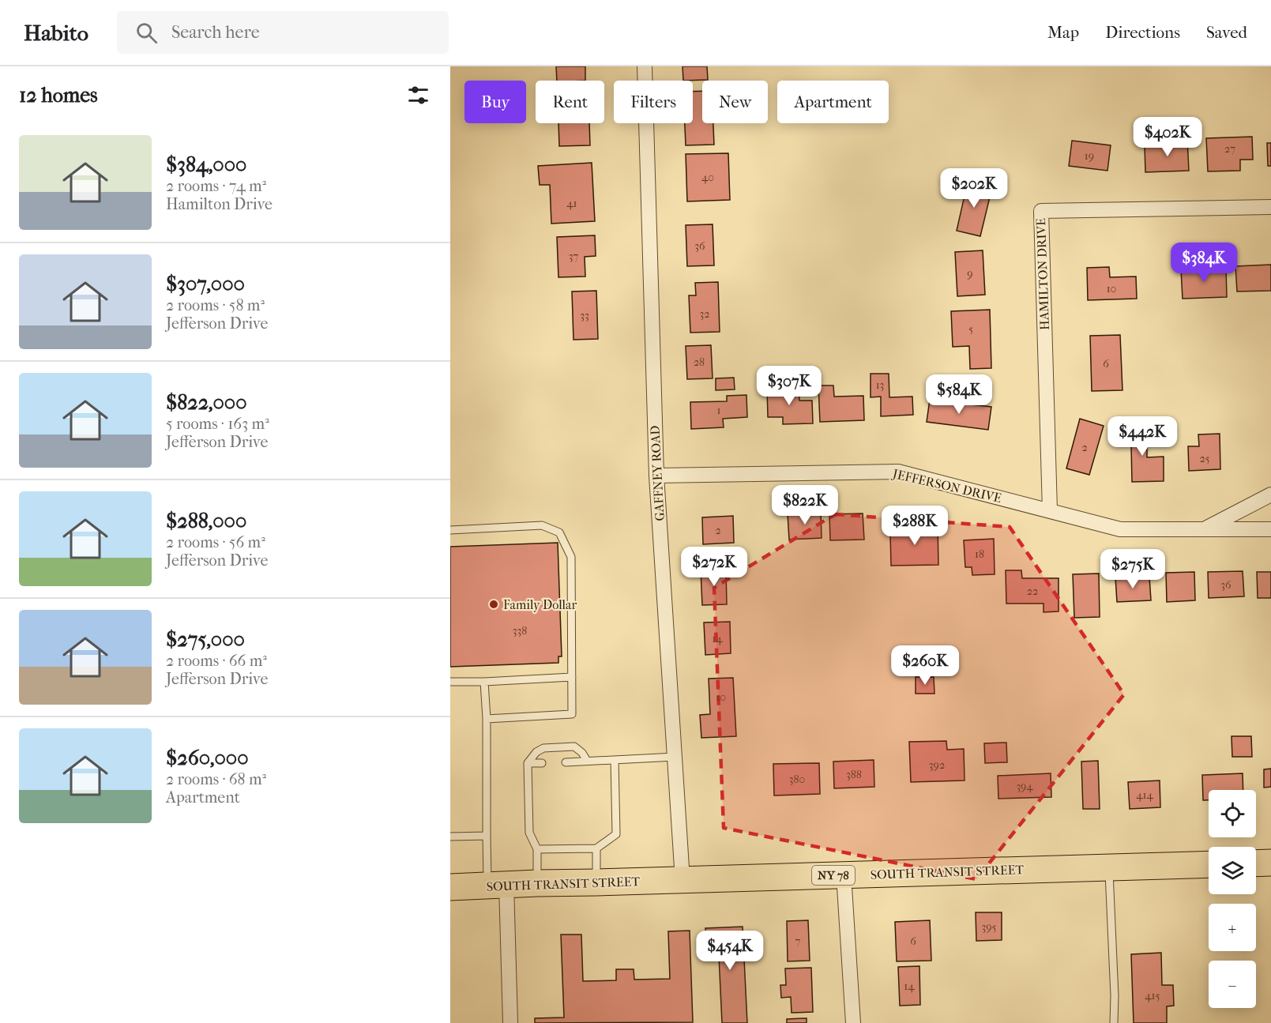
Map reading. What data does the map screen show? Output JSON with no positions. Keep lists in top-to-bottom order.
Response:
{
  "streets": {
    "highway": ["SOUTH TRANSIT STREET", "NY 78"],
    "street": ["HAMILTON DRIVE", "GAFFNEY ROAD", "JEFFERSON DRIVE"]
  },
  "crossings": [
    ["HAMILTON DRIVE", "JEFFERSON DRIVE"],
    ["GAFFNEY ROAD", "JEFFERSON DRIVE"],
    ["GAFFNEY ROAD", "SOUTH TRANSIT STREET"]
  ],
  "places": ["Family Dollar"],
  "house_numbers": [
    "27",
    "19",
    "40",
    "41",
    "36",
    "37",
    "9",
    "10",
    "32",
    "33",
    "5",
    "28",
    "6",
    "13",
    "1",
    "2",
    "25",
    "2",
    "18",
    "36",
    "22",
    "338",
    "14",
    "10",
    "392",
    "388",
    "380",
    "394",
    "414",
    "395",
    "7",
    "6",
    "14",
    "415"
  ],
  "page": {
    "header": "Habito",
    "search": "Search here",
    "nav": ["Map", "Directions", "Saved"],
    "heading": "12 homes",
    "chip": [
      "Buy",
      "Rent",
      "Filters",
      "New",
      "Apartment"
    ],
    "price": [
      "$402K",
      "$202K",
      "$384K",
      "$307K",
      "$584K",
      "$442K",
      "$822K",
      "$288K",
      "$272K",
      "$275K",
      "$260K",
      "$454K"
    ],
    "list": [
      {
        "name": "$384,000",
        "note": "2 rooms · 74 m² · Hamilton Drive"
      },
      {
        "name": "$307,000",
        "note": "2 rooms · 58 m² · Jefferson Drive"
      },
      {
        "name": "$822,000",
        "note": "5 rooms · 163 m² · Jefferson Drive"
      },
      {
        "name": "$288,000",
        "note": "2 rooms · 56 m² · Jefferson Drive"
      },
      {
        "name": "$275,000",
        "note": "2 rooms · 66 m² · Jefferson Drive"
      },
      {
        "name": "$260,000",
        "note": "2 rooms · 68 m² · Apartment"
      }
    ],
    "map_buttons": ["+", "−"]
  }
}
